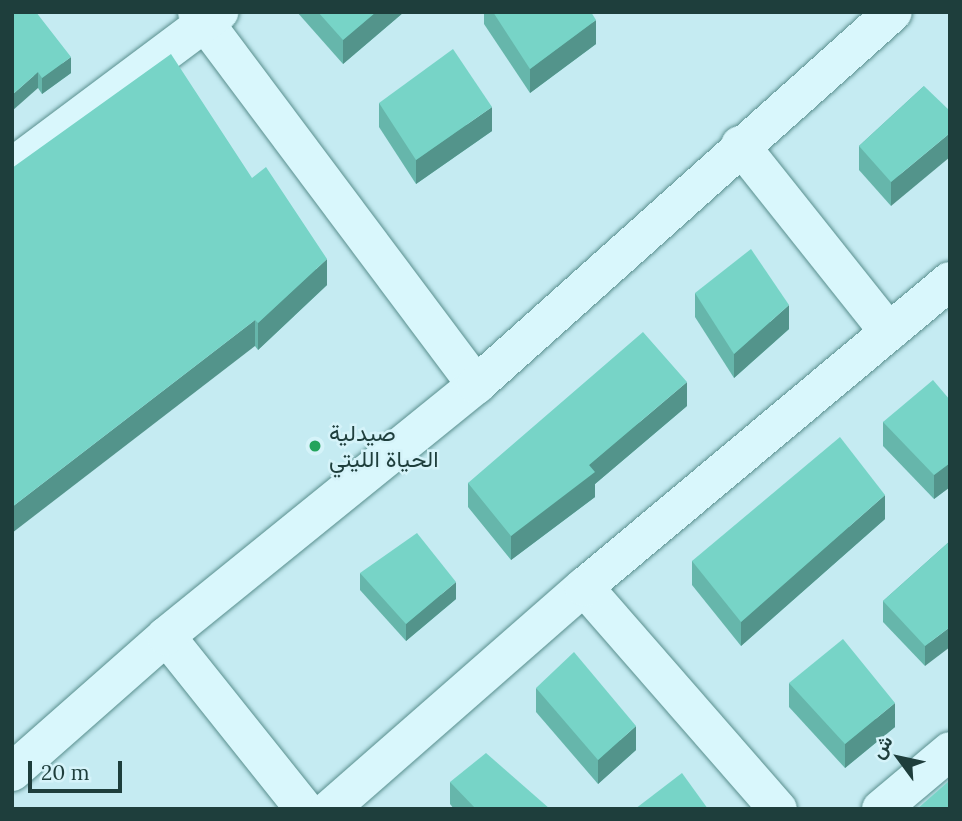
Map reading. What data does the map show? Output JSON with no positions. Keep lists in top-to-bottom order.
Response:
{
  "places": ["صيدلية الحياة الليتي"],
  "scale_bar": "20 m",
  "north": "top left"
}
